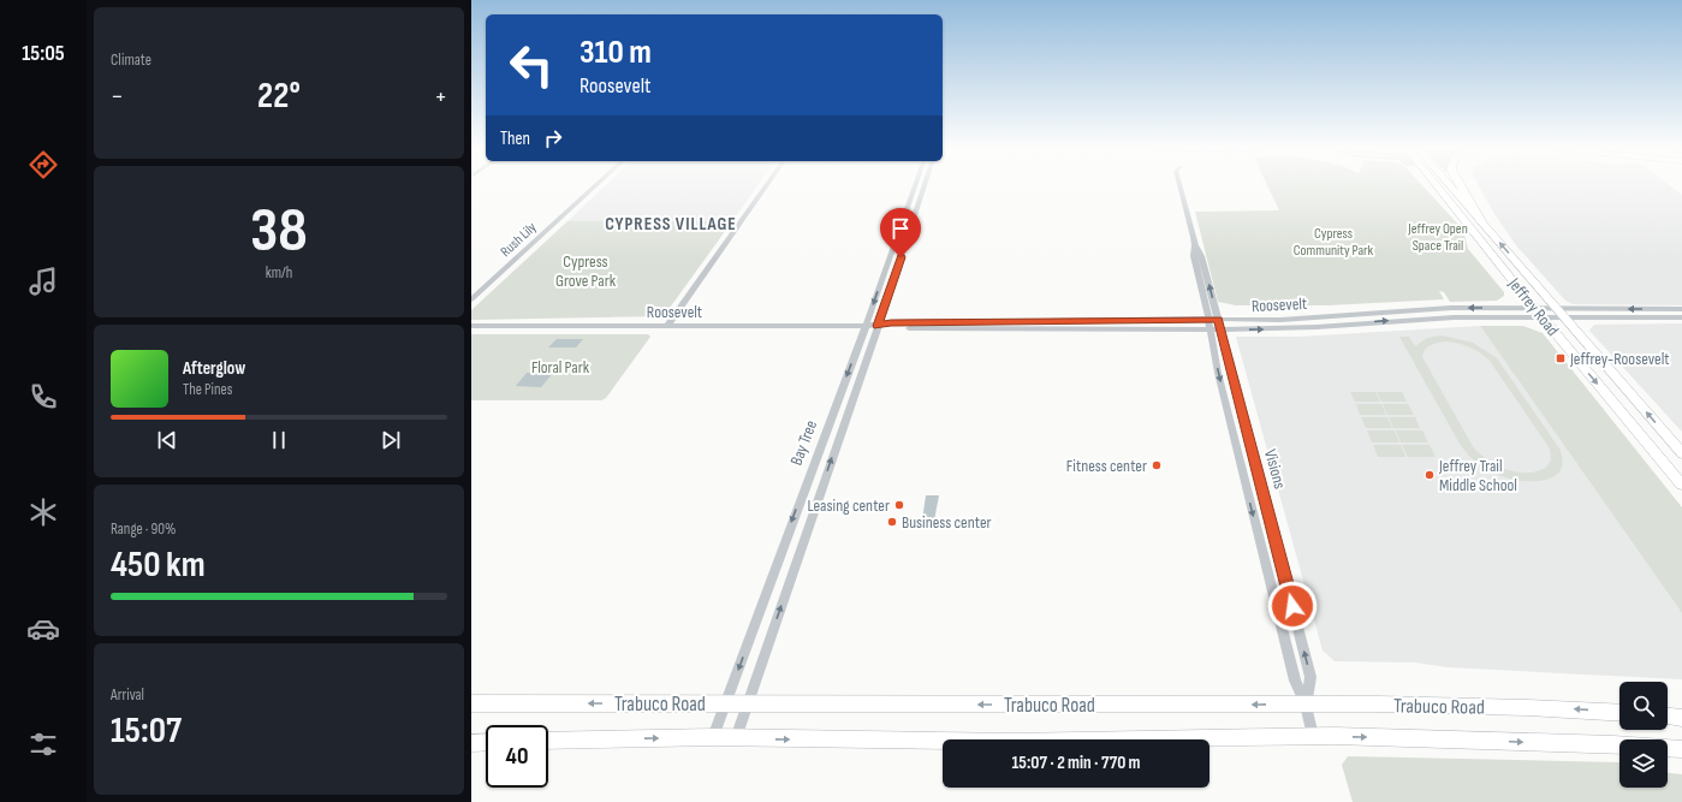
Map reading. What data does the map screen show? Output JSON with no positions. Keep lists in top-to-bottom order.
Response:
{
  "streets": {
    "main road": ["Jeffrey Road", "Trabuco Road"],
    "street": [
      "Rush Lily",
      "Roosevelt",
      "Bay Tree",
      "Visions"
    ]
  },
  "crossings": [
    ["Roosevelt", "Jeffrey Road"],
    ["Roosevelt", "Bay Tree"],
    ["Roosevelt", "Visions"],
    ["Bay Tree", "Trabuco Road"],
    ["Visions", "Trabuco Road"]
  ],
  "districts": ["CYPRESS VILLAGE"],
  "parks": [
    "Jeffrey Open Space Trail",
    "Cypress Community Park",
    "Cypress Grove Park",
    "Floral Park"
  ],
  "places": {
    "transit": ["Jeffrey-Roosevelt"],
    "other": [
      "Fitness center",
      "Jeffrey Trail Middle School",
      "Leasing center",
      "Business center"
    ]
  },
  "page": {
    "tabs": "15:05",
    "tile": [
      "Climate",
      ["38", "km/h"],
      ["Range · 90%", "450 km"],
      ["Arrival", "15:07"]
    ],
    "turn": ["310 m", "Roosevelt"],
    "heat": ["−", "22°", "+"],
    "then": "Then",
    "song": ["Afterglow", "The Pines"],
    "limit": "40",
    "trip": "15:07 · 2 min · 770 m"
  }
}
